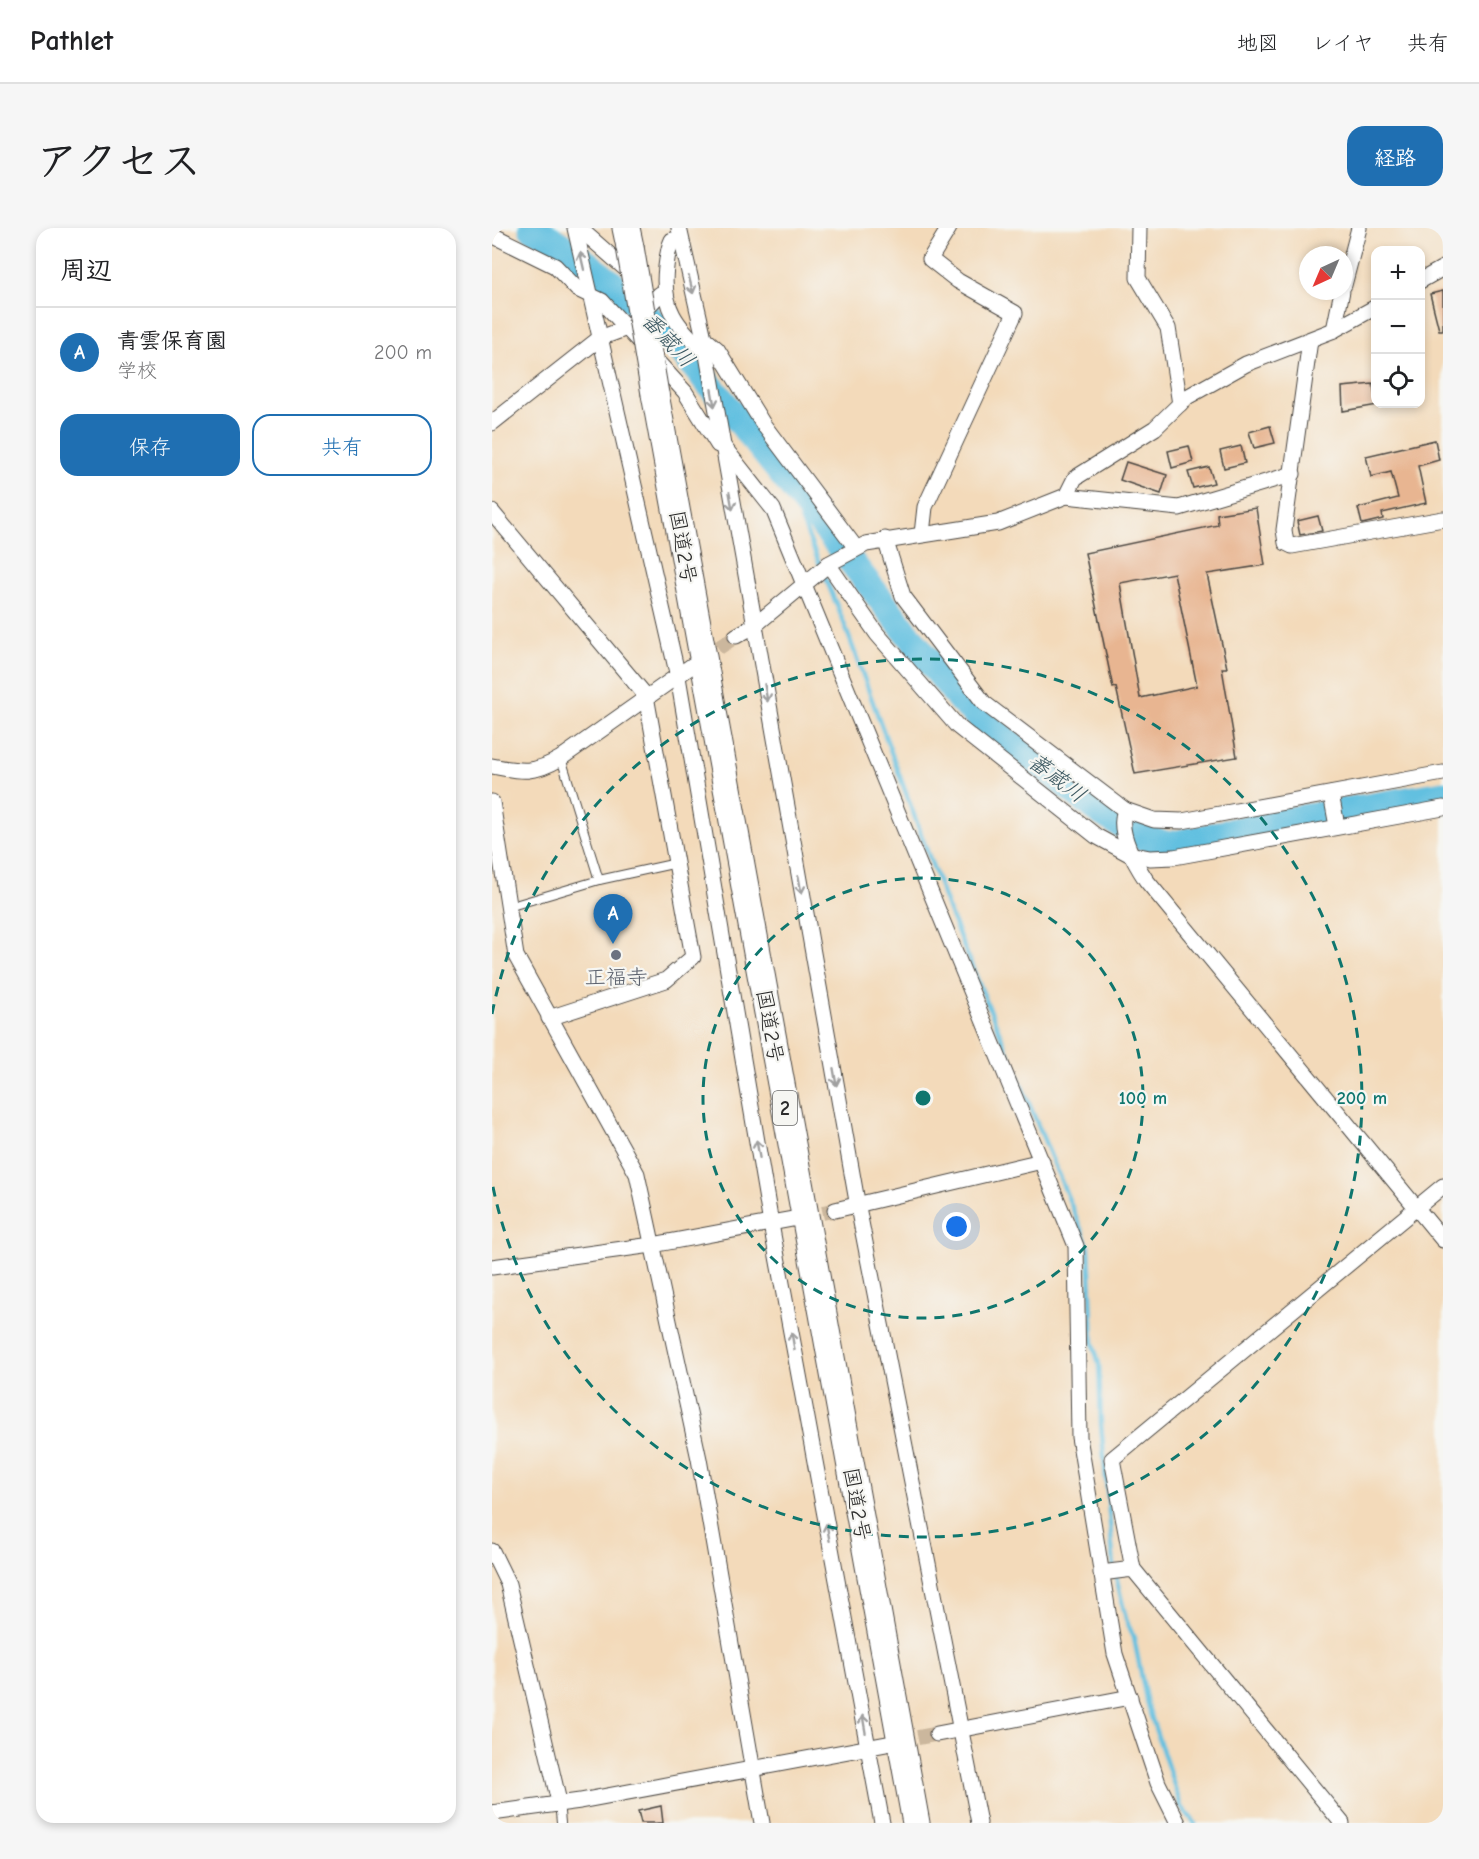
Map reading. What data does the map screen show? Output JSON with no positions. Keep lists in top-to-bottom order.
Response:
{
  "streets": {
    "highway": ["国道2号", "2"]
  },
  "water": ["番蔵川", "蕃蔵川"],
  "places": ["正福寺"],
  "north": "bottom left",
  "page": {
    "header": "Pathlet",
    "nav": ["地図", "レイヤ", "共有"],
    "title": "アクセス",
    "buttons": [
      "経路",
      ["保存", "共有"]
    ],
    "heading": "周辺",
    "map_buttons": ["+", "−"],
    "list": [
      {
        "mark": "A",
        "name": "青雲保育園",
        "note": "学校",
        "value": "200 m"
      }
    ],
    "pins": "A"
  },
  "rings": ["100 m", "200 m"]
}
